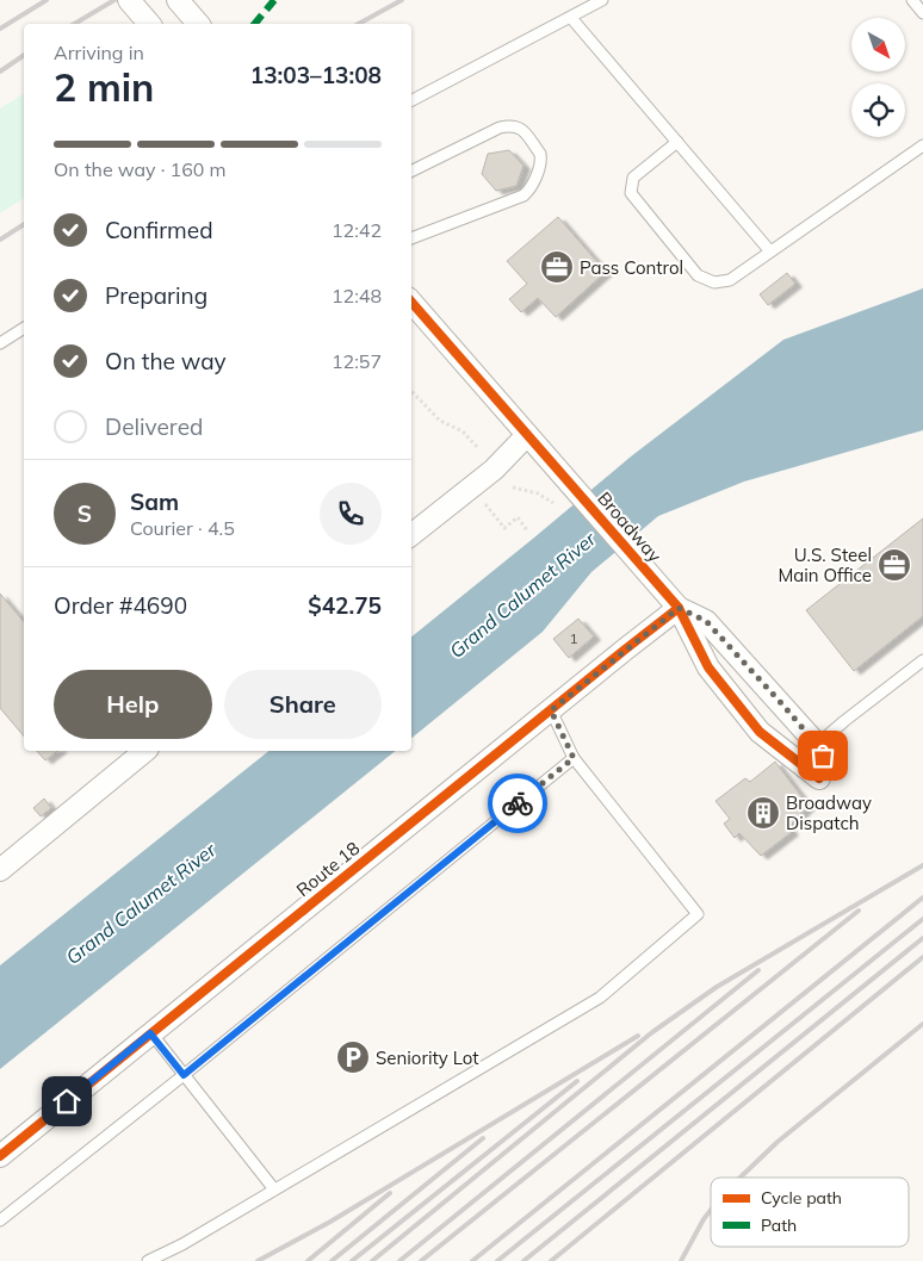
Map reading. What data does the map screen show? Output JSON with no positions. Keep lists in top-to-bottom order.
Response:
{
  "streets": {
    "street": ["Broadway", "Route 18"]
  },
  "crossings": [
    ["Broadway", "Route 18"]
  ],
  "water": ["Grand Calumet River"],
  "places": {
    "office": ["Pass Control", "U.S. Steel Main Office"],
    "building": ["Broadway Dispatch"],
    "parking": ["Seniority Lot"]
  },
  "house_numbers": ["1"],
  "legend": ["Cycle path", "Path"],
  "north": "bottom right",
  "page": {
    "heading": ["2 min", "Arriving in", "13:03–13:08"],
    "panel": [
      "Sam",
      "Courier · 4.5",
      "Order #4690",
      "$42.75"
    ],
    "bar": "On the way · 160 m",
    "list": [
      ["Confirmed", "12:42"],
      ["Preparing", "12:48"],
      ["On the way", "12:57"],
      "Delivered"
    ],
    "round": "S",
    "buttons": ["Help", "Share"]
  }
}
